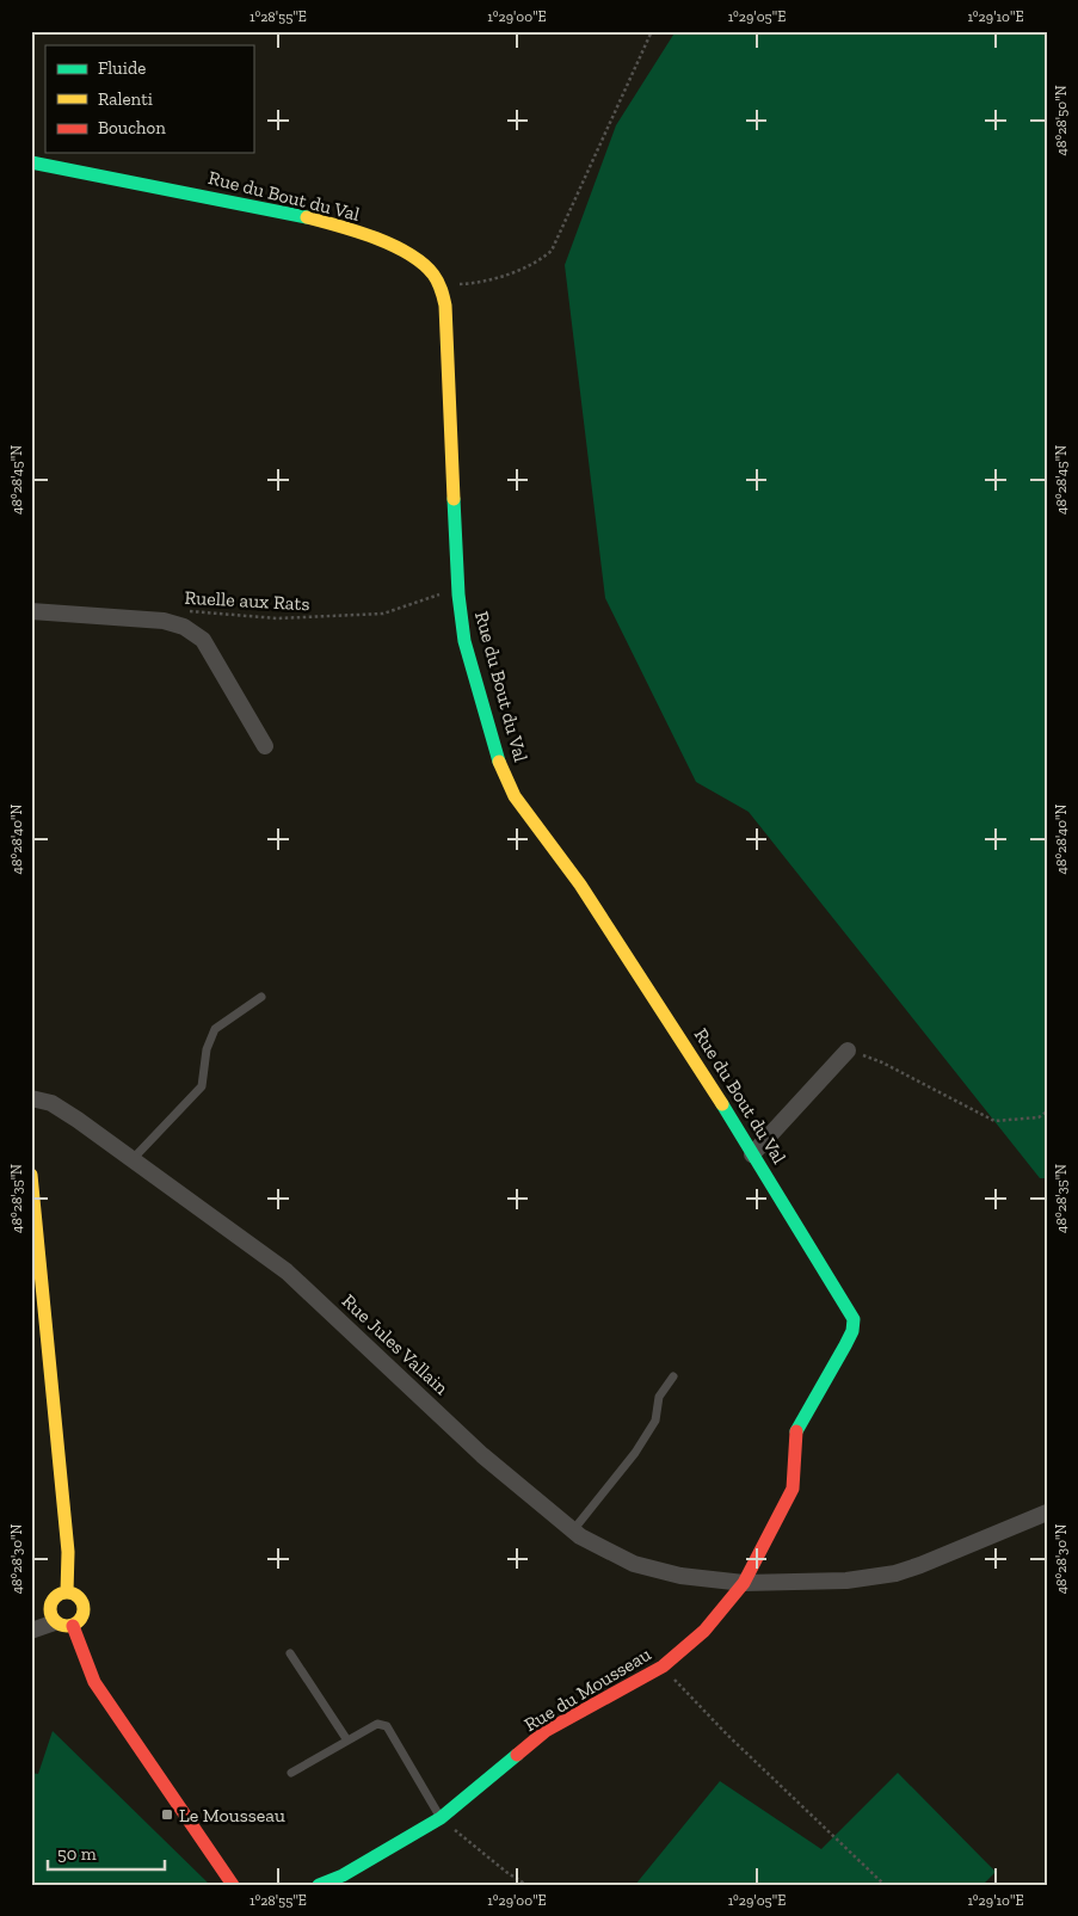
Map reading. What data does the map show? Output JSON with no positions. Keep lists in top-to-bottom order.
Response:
{
  "streets": {
    "street": ["Rue du Bout du Val", "Rue Jules Vallain", "Rue du Mousseau"],
    "path": ["Ruelle aux Rats"]
  },
  "crossings": [
    ["Rue du Bout du Val", "Ruelle aux Rats"],
    ["Rue du Bout du Val", "Rue Jules Vallain"],
    ["Rue du Bout du Val", "Rue du Mousseau"],
    ["Rue Jules Vallain", "Rue du Mousseau"]
  ],
  "places": {
    "transit": ["Le Mousseau"]
  },
  "legend": ["Fluide", "Ralenti", "Bouchon"],
  "scale_bar": "50 m",
  "coordinates": [
    "1°28'55\"E",
    "1°29'00\"E",
    "1°29'05\"E",
    "1°29'10\"E",
    "48°28'50\"N",
    "48°28'45\"N",
    "48°28'40\"N",
    "48°28'35\"N",
    "48°28'30\"N"
  ]
}
